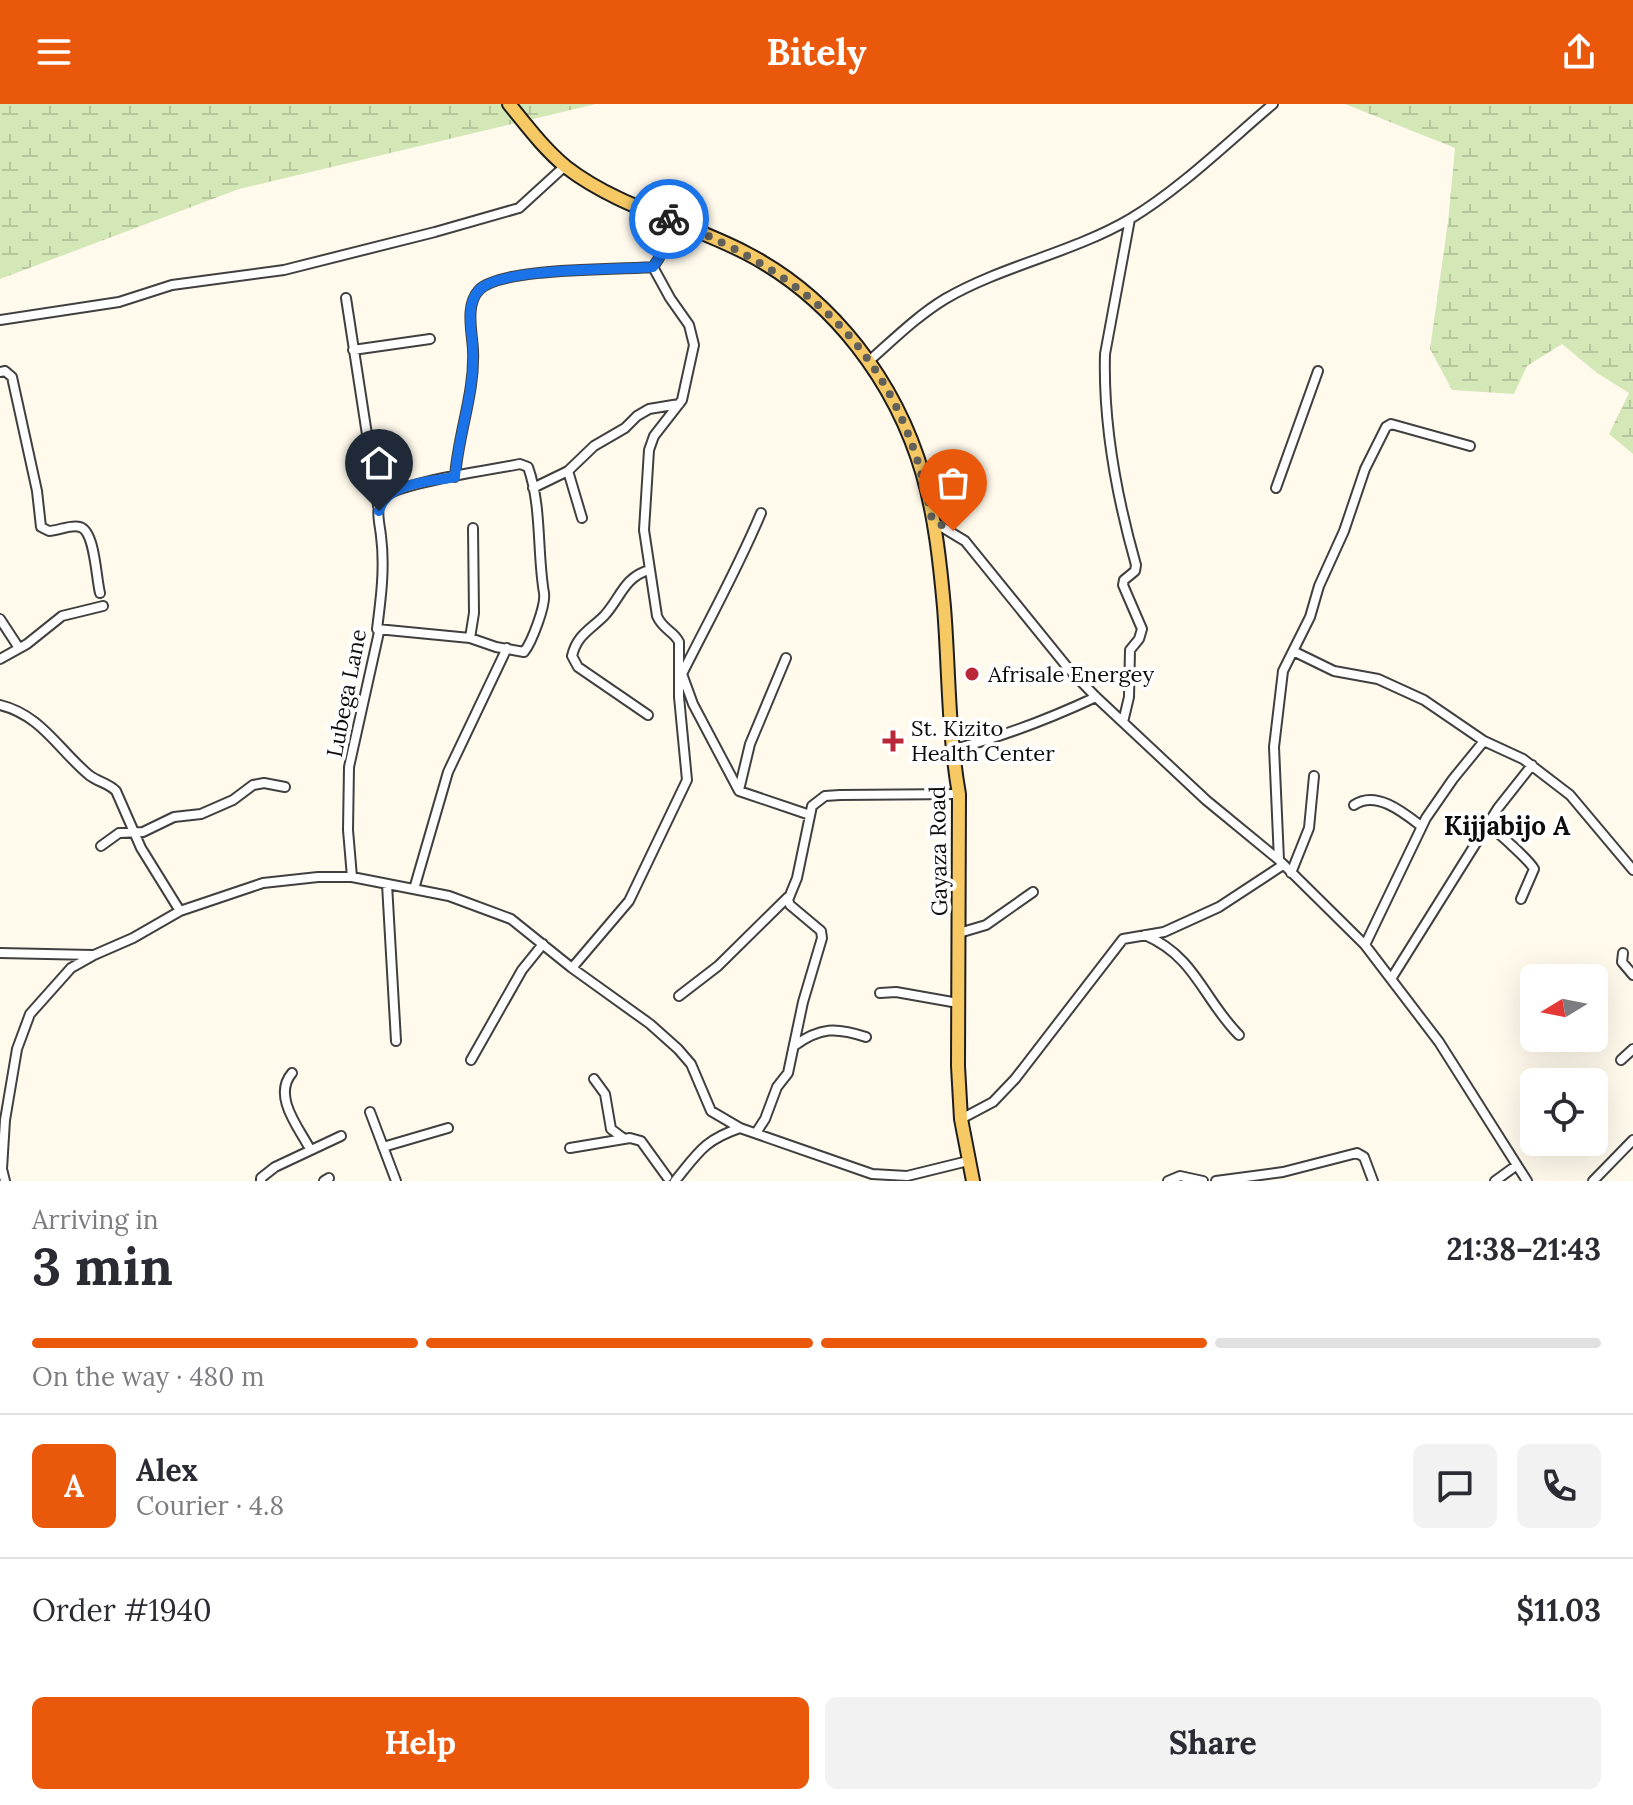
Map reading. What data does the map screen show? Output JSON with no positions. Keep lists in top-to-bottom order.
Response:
{
  "streets": {
    "main road": ["Gayaza Road"],
    "street": ["Lubega Lane"]
  },
  "districts": ["Kijjabijo A"],
  "places": {
    "other": ["Afrisale Energey"],
    "health": ["St. Kizito Health Center"]
  },
  "north": "left",
  "page": {
    "header": "Bitely",
    "heading": ["3 min", "Arriving in", "21:38–21:43"],
    "panel": [
      "Alex",
      "Courier · 4.8",
      "Order #1940",
      "$11.03"
    ],
    "bar": "On the way · 480 m",
    "round": "A",
    "buttons": ["Help", "Share"]
  }
}
